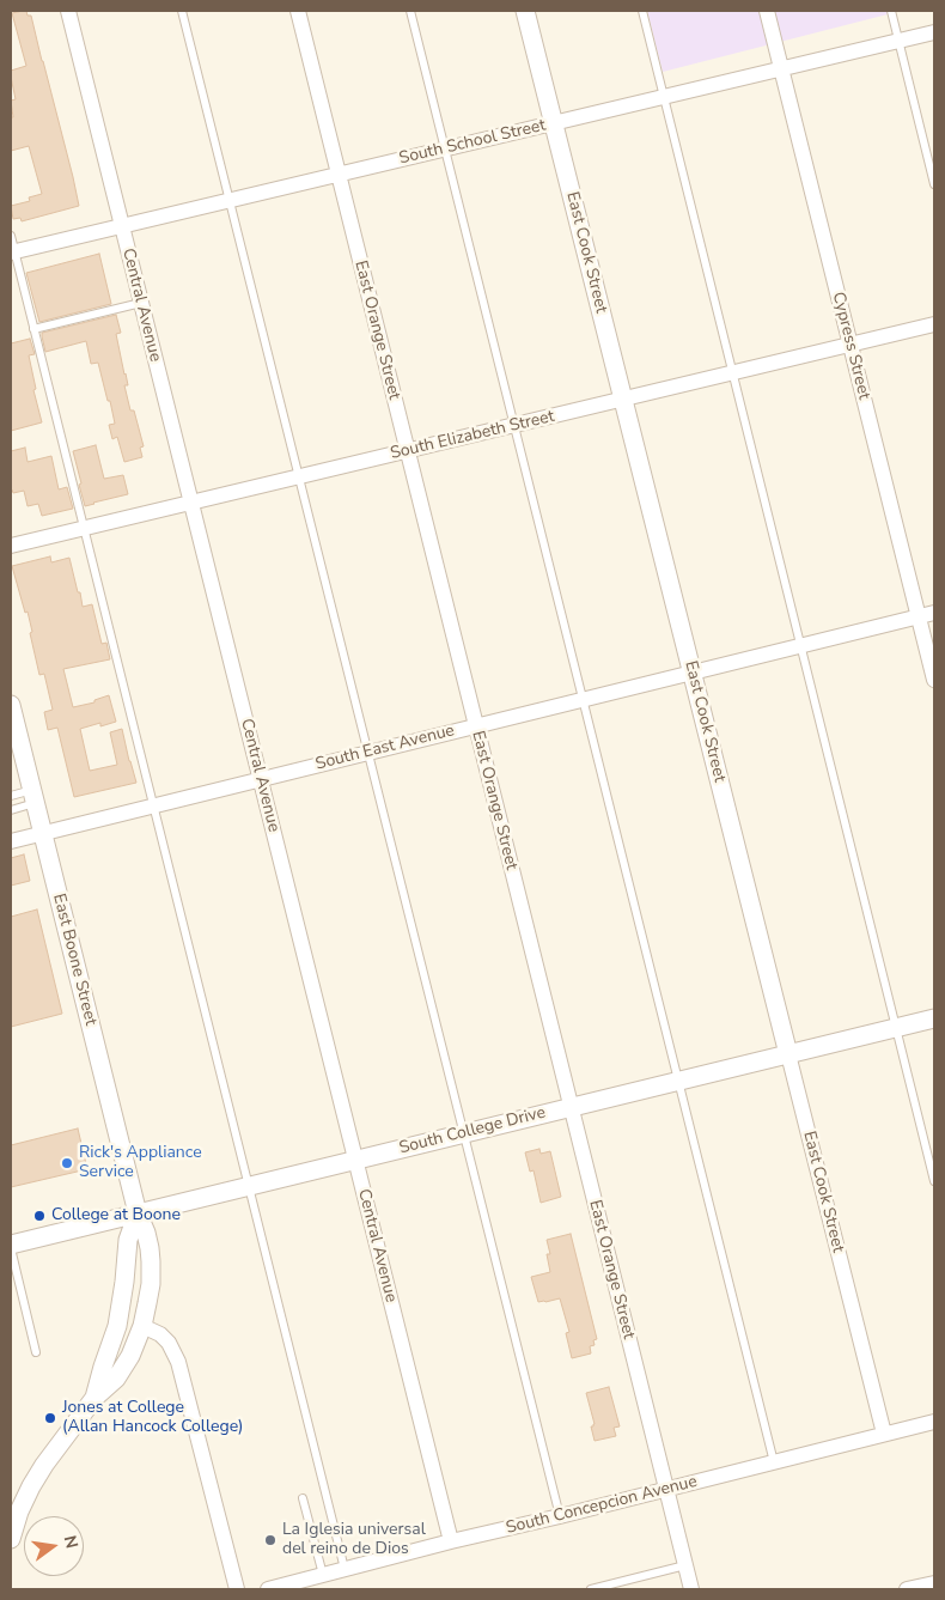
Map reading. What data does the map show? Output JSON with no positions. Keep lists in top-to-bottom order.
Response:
{
  "streets": {
    "street": [
      "South School Street",
      "East Cook Street",
      "Central Avenue",
      "East Orange Street",
      "Cypress Street",
      "South Elizabeth Street",
      "South East Avenue",
      "East Boone Street",
      "South College Drive",
      "South Concepcion Avenue"
    ]
  },
  "crossings": [
    ["South School Street", "East Cook Street"],
    ["South School Street", "Central Avenue"],
    ["South School Street", "East Orange Street"],
    ["South School Street", "Cypress Street"],
    ["East Cook Street", "South Elizabeth Street"],
    ["East Cook Street", "South East Avenue"],
    ["East Cook Street", "South College Drive"],
    ["East Cook Street", "South Concepcion Avenue"],
    ["Central Avenue", "South Elizabeth Street"],
    ["Central Avenue", "South East Avenue"],
    ["Central Avenue", "South College Drive"],
    ["Central Avenue", "South Concepcion Avenue"],
    ["East Orange Street", "South Elizabeth Street"],
    ["East Orange Street", "South East Avenue"],
    ["East Orange Street", "South College Drive"],
    ["East Orange Street", "South Concepcion Avenue"],
    ["Cypress Street", "South Elizabeth Street"],
    ["Cypress Street", "South East Avenue"],
    ["South East Avenue", "East Boone Street"],
    ["East Boone Street", "South College Drive"]
  ],
  "places": [
    "Rick's Appliance Service",
    "College at Boone",
    "Jones at College (Allan Hancock College)",
    "La Iglesia universal del reino de Dios"
  ],
  "north": "right"
}
